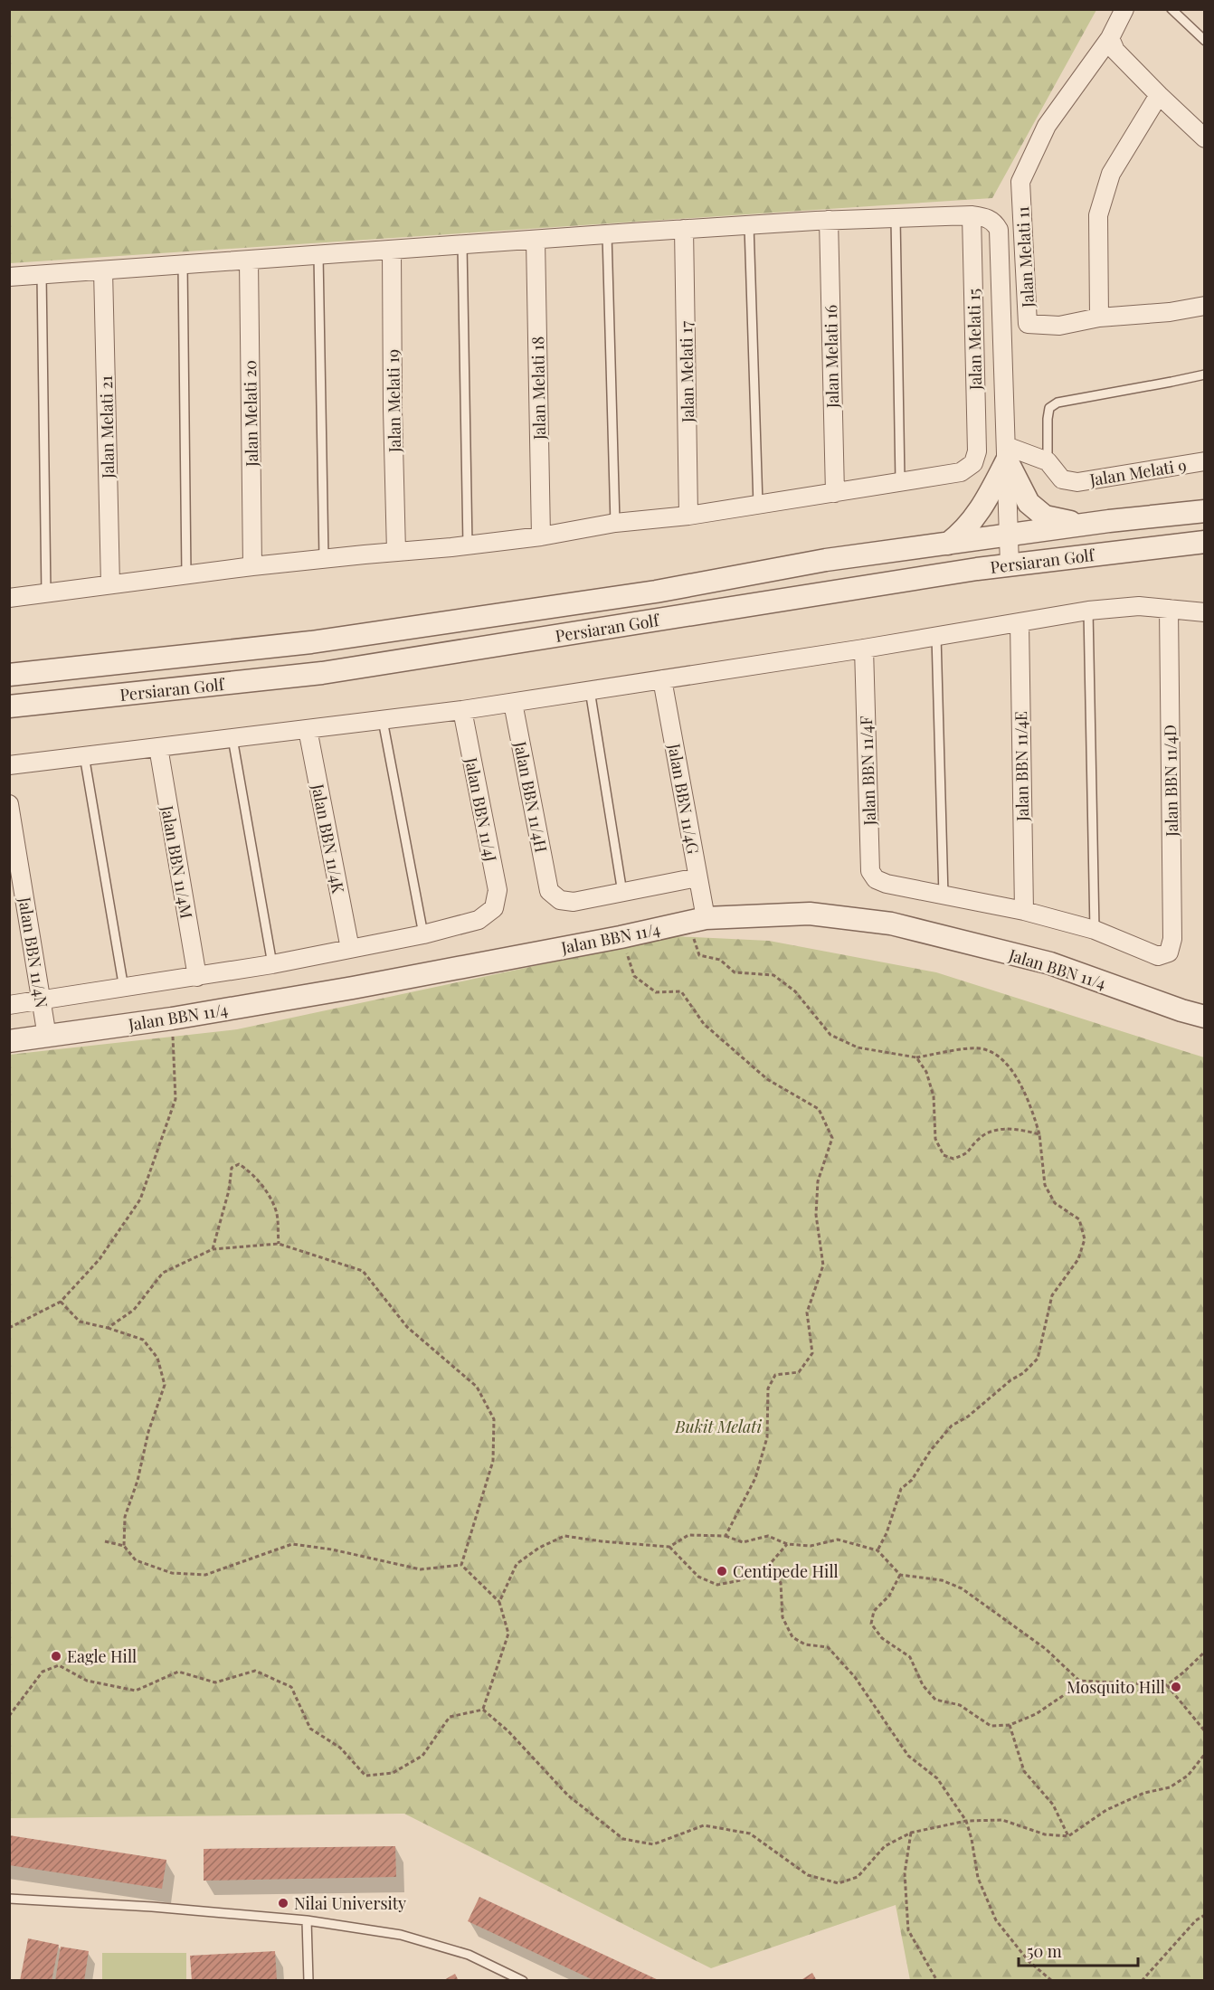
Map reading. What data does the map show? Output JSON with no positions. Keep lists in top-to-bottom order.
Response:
{
  "streets": {
    "street": [
      "Jalan Melati 11",
      "Jalan Melati 15",
      "Jalan Melati 16",
      "Jalan Melati 17",
      "Jalan Melati 18",
      "Jalan Melati 19",
      "Jalan Melati 20",
      "Jalan Melati 21",
      "Jalan Melati 9",
      "Persiaran Golf",
      "Jalan BBN 11/4E",
      "Jalan BBN 11/4F",
      "Jalan BBN 11/4D",
      "Jalan BBN 11/4H",
      "Jalan BBN 11/4G",
      "Jalan BBN 11/4J",
      "Jalan BBN 11/4K",
      "Jalan BBN 11/4M",
      "Jalan BBN 11/4",
      "Jalan BBN 11/4N"
    ]
  },
  "crossings": [
    ["Jalan BBN 11/4G", "Jalan BBN 11/4"],
    ["Jalan BBN 11/4", "Jalan BBN 11/4N"]
  ],
  "parks": ["Bukit Melati"],
  "places": [
    "Centipede Hill",
    "Eagle Hill",
    "Mosquito Hill",
    "Nilai University"
  ],
  "scale_bar": "50 m"
}
